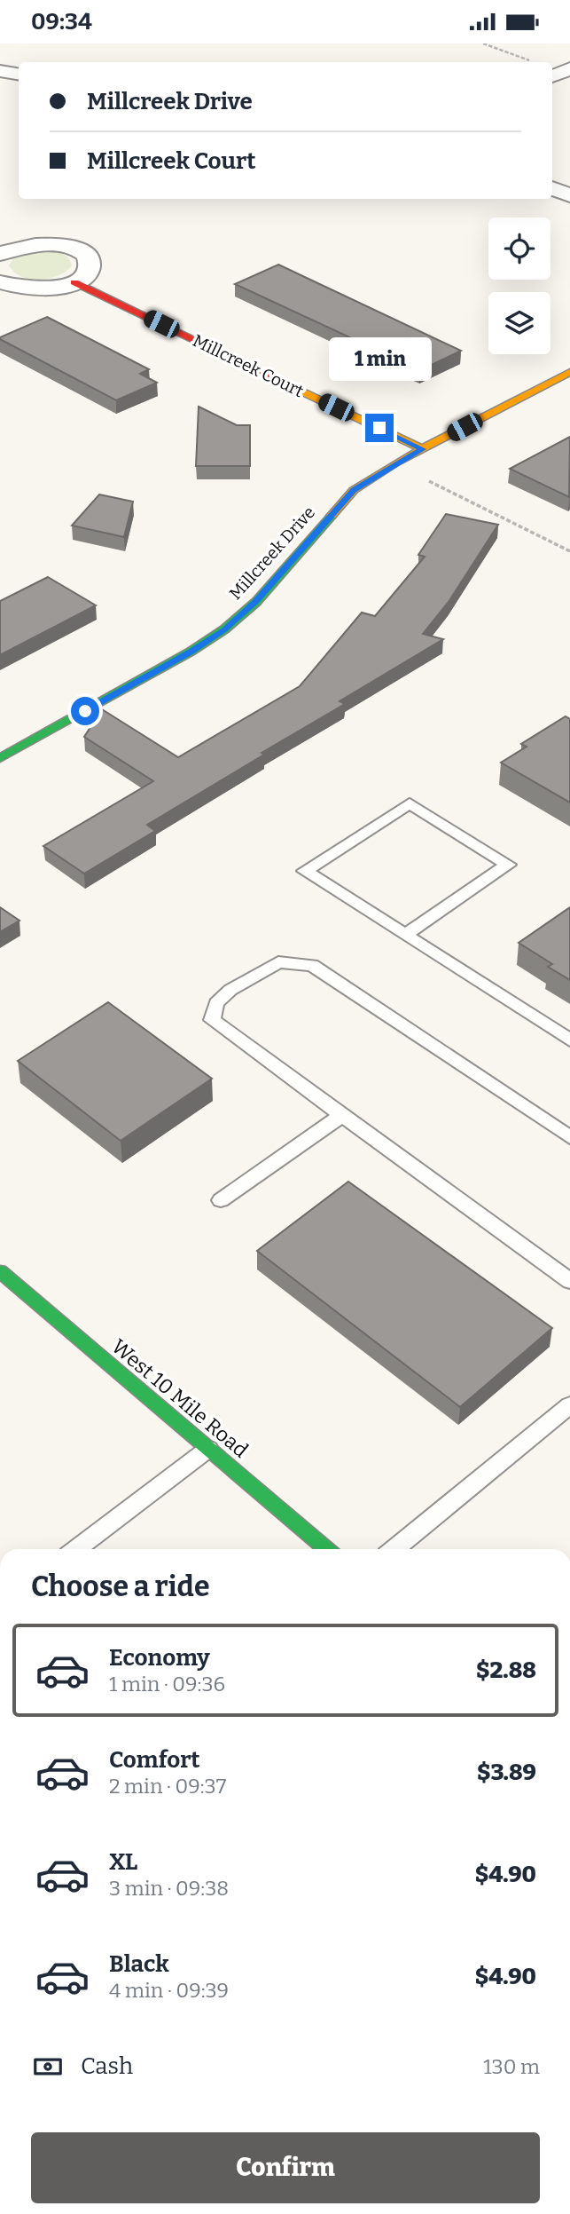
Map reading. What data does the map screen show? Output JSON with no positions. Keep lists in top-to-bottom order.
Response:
{
  "streets": {
    "street": ["Millcreek Court", "Millcreek Drive", "West 10 Mile Road"]
  },
  "crossings": [
    ["Millcreek Court", "Millcreek Drive"]
  ],
  "page": {
    "status": "09:34",
    "banner": ["Millcreek Drive", "Millcreek Court"],
    "bubble": "1 min",
    "heading": "Choose a ride",
    "list": [
      {
        "name": "Economy",
        "note": "1 min · 09:36",
        "value": "$2.88"
      },
      {
        "name": "Comfort",
        "note": "2 min · 09:37",
        "value": "$3.89"
      },
      {
        "name": "XL",
        "note": "3 min · 09:38",
        "value": "$4.90"
      },
      {
        "name": "Black",
        "note": "4 min · 09:39",
        "value": "$4.90"
      }
    ],
    "pay": ["Cash", "130 m"],
    "buttons": "Confirm"
  }
}
